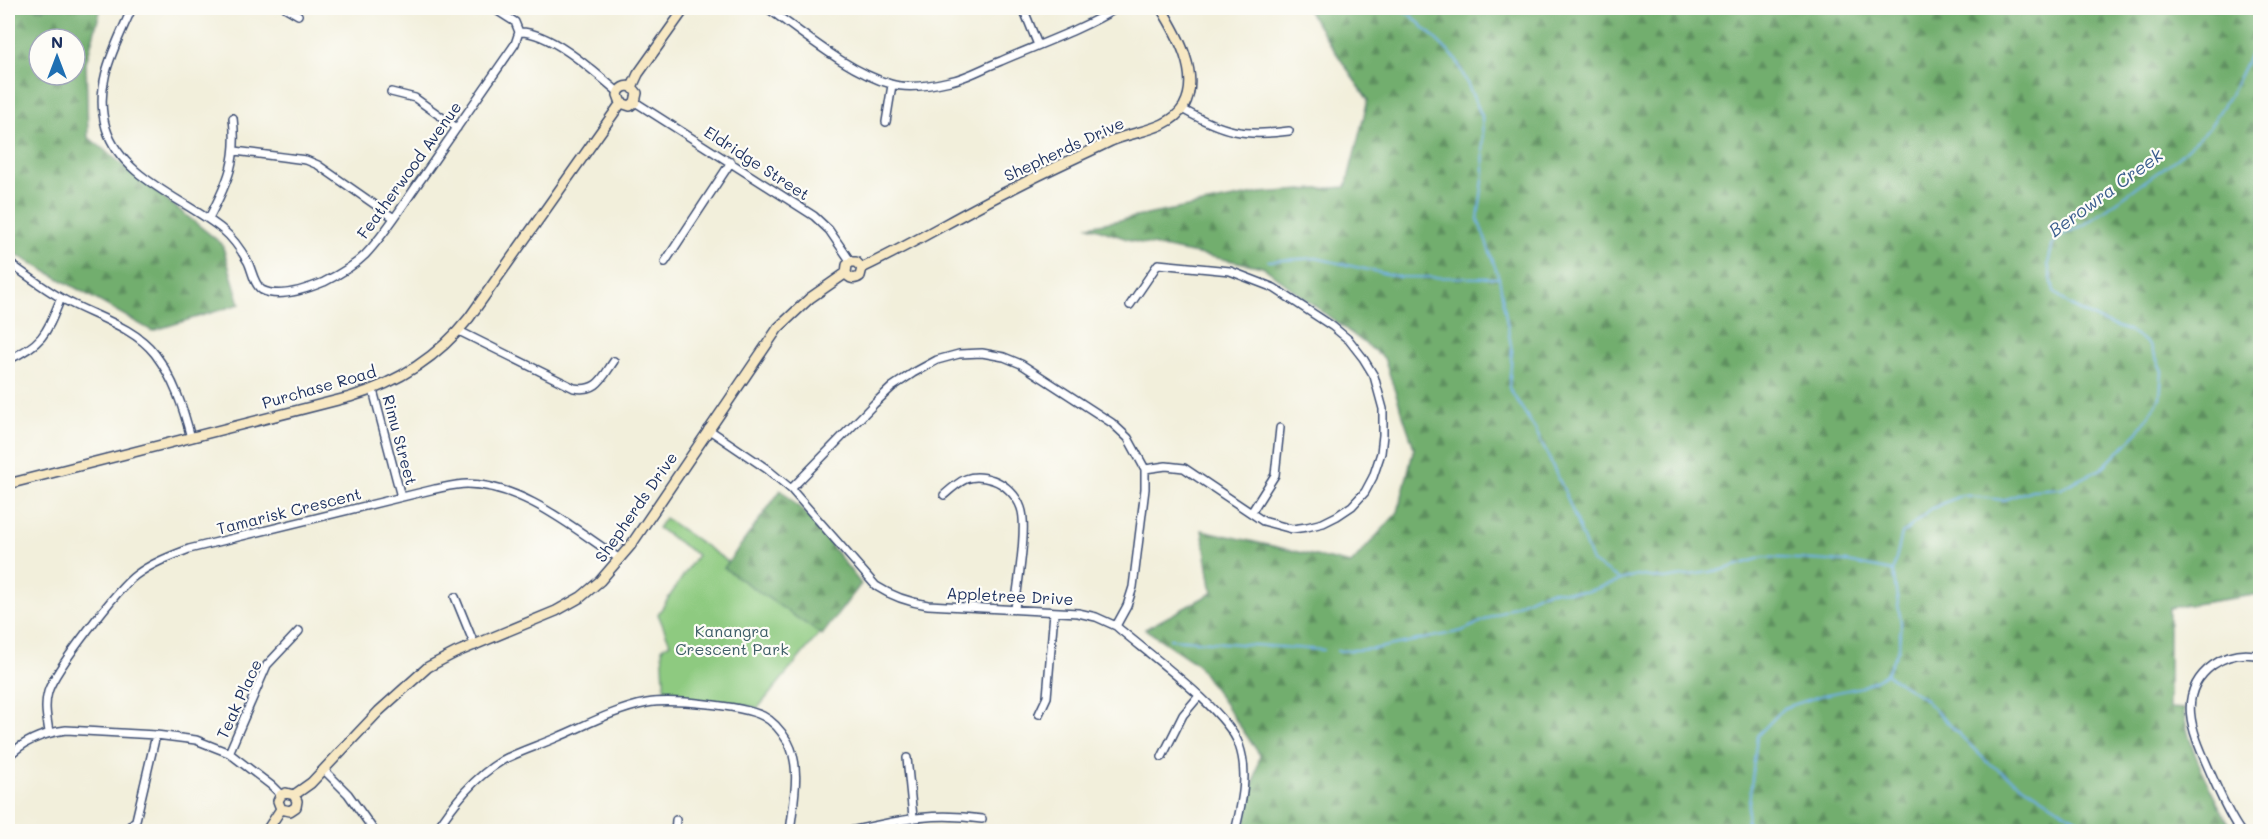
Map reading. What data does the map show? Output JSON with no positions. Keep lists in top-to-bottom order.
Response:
{
  "streets": {
    "main road": ["Shepherds Drive", "Purchase Road"],
    "street": [
      "Eldridge Street",
      "Featherwood Avenue",
      "Rimu Street",
      "Tamarisk Crescent",
      "Appletree Drive",
      "Teak Place"
    ]
  },
  "crossings": [
    ["Shepherds Drive", "Eldridge Street"],
    ["Shepherds Drive", "Tamarisk Crescent"],
    ["Shepherds Drive", "Appletree Drive"],
    ["Eldridge Street", "Purchase Road"],
    ["Purchase Road", "Rimu Street"],
    ["Rimu Street", "Tamarisk Crescent"]
  ],
  "water": ["Berowra Creek"],
  "parks": ["Kanangra Crescent Park"],
  "north": "top"
}
